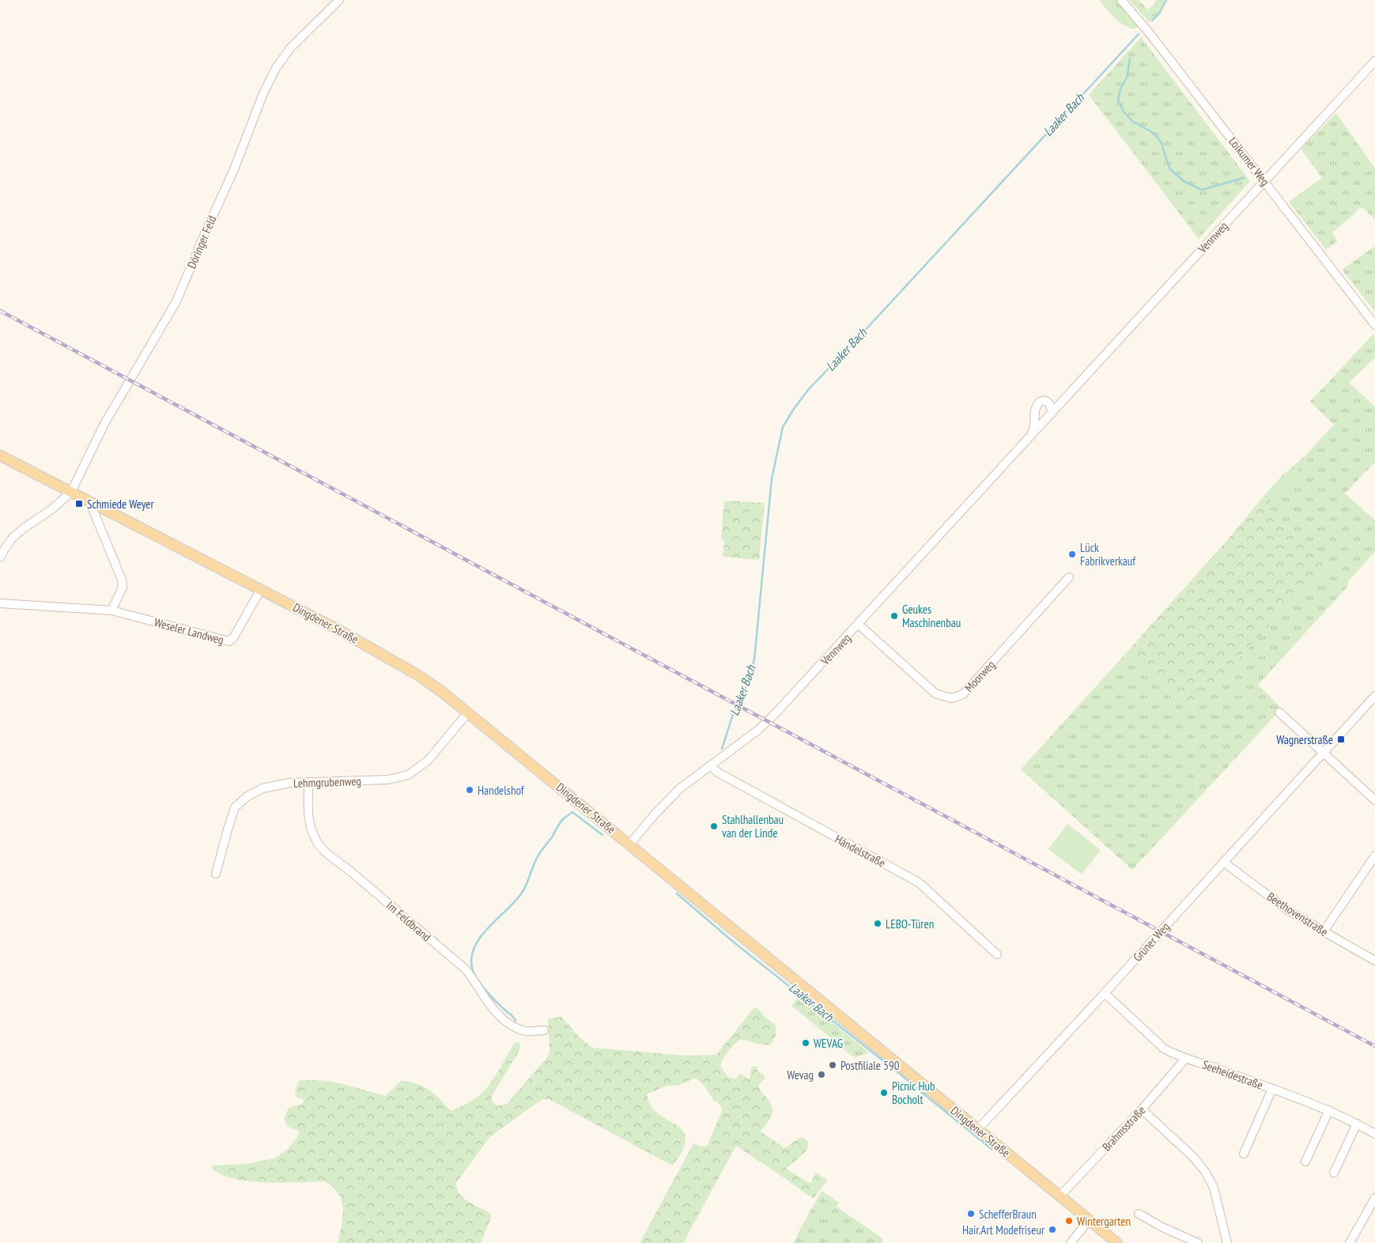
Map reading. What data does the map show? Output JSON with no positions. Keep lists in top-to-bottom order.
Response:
{
  "streets": {
    "main road": ["Dingdener Straße"],
    "street": [
      "Loikumer Weg",
      "Vennweg",
      "Döringer Feld",
      "Weseler Landweg",
      "Moorweg",
      "Lehmgrubenweg",
      "Händelstraße",
      "Beethovenstraße",
      "Im Feldbrand",
      "Grüner Weg",
      "Seeheidestraße",
      "Brahmsstraße"
    ]
  },
  "crossings": [
    ["Loikumer Weg", "Vennweg"],
    ["Vennweg", "Dingdener Straße"],
    ["Vennweg", "Moorweg"],
    ["Vennweg", "Händelstraße"],
    ["Döringer Feld", "Dingdener Straße"],
    ["Dingdener Straße", "Weseler Landweg"],
    ["Dingdener Straße", "Lehmgrubenweg"],
    ["Dingdener Straße", "Grüner Weg"],
    ["Dingdener Straße", "Brahmsstraße"],
    ["Lehmgrubenweg", "Im Feldbrand"],
    ["Beethovenstraße", "Grüner Weg"],
    ["Grüner Weg", "Seeheidestraße"],
    ["Seeheidestraße", "Brahmsstraße"]
  ],
  "water": ["Laaker Bach"],
  "places": {
    "transit": ["Schmiede Weyer", "Wagnerstraße"],
    "other": [
      "Lück Fabrikverkauf",
      "Geukes Maschinenbau",
      "Handelshof",
      "Stahlhallenbau van der Linde",
      "LEBO-Türen",
      "WEVAG",
      "Postfiliale 590",
      "Wevag",
      "Picnic Hub Bocholt",
      "SchefferBraun",
      "Wintergarten",
      "Hair.Art Modefriseur"
    ]
  }
}
